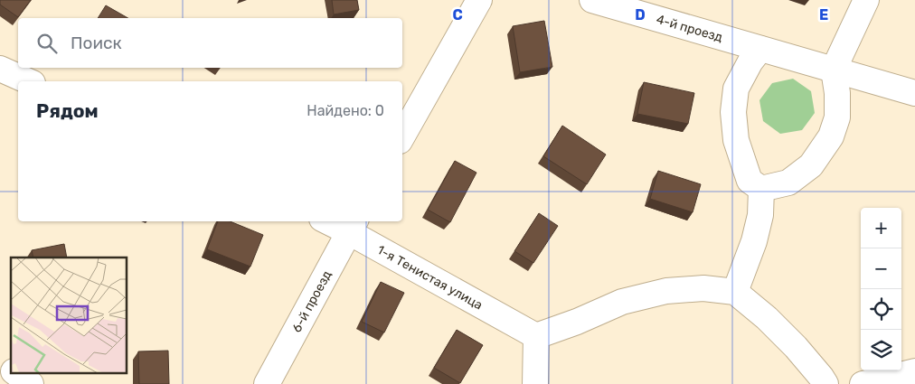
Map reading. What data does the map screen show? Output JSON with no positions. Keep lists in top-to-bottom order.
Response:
{
  "streets": {
    "street": ["4-й проезд", "1-я Тенистая улица", "6-й проезд"]
  },
  "crossings": [
    ["1-я Тенистая улица", "6-й проезд"]
  ],
  "page": {
    "search": "Поиск",
    "heading": ["Рядом", "Найдено: 0"],
    "map_buttons": ["+", "−"]
  },
  "grid": {
    "columns": ["C", "D", "E"]
  }
}
